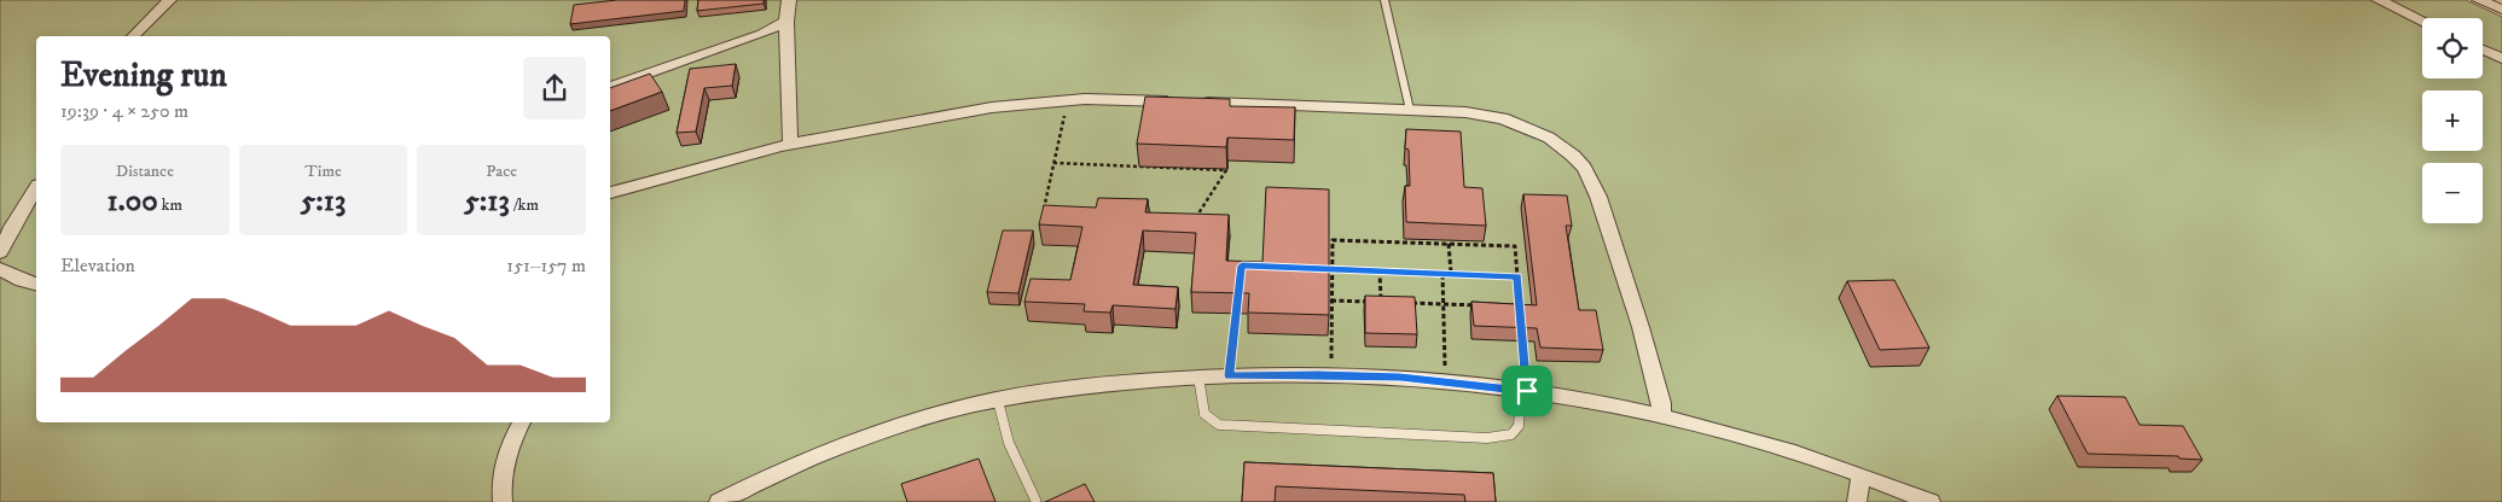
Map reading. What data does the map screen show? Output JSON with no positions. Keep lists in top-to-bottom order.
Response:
{
  "page": {
    "map_buttons": ["+", "−"],
    "heading": ["Evening run", "19:39 · 4 × 250 m"],
    "stats": [
      ["Distance", "1.00 km"],
      ["Time", "5:13"],
      ["Pace", "5:13 /km"]
    ],
    "chart": ["Elevation", "151–157 m"]
  }
}
